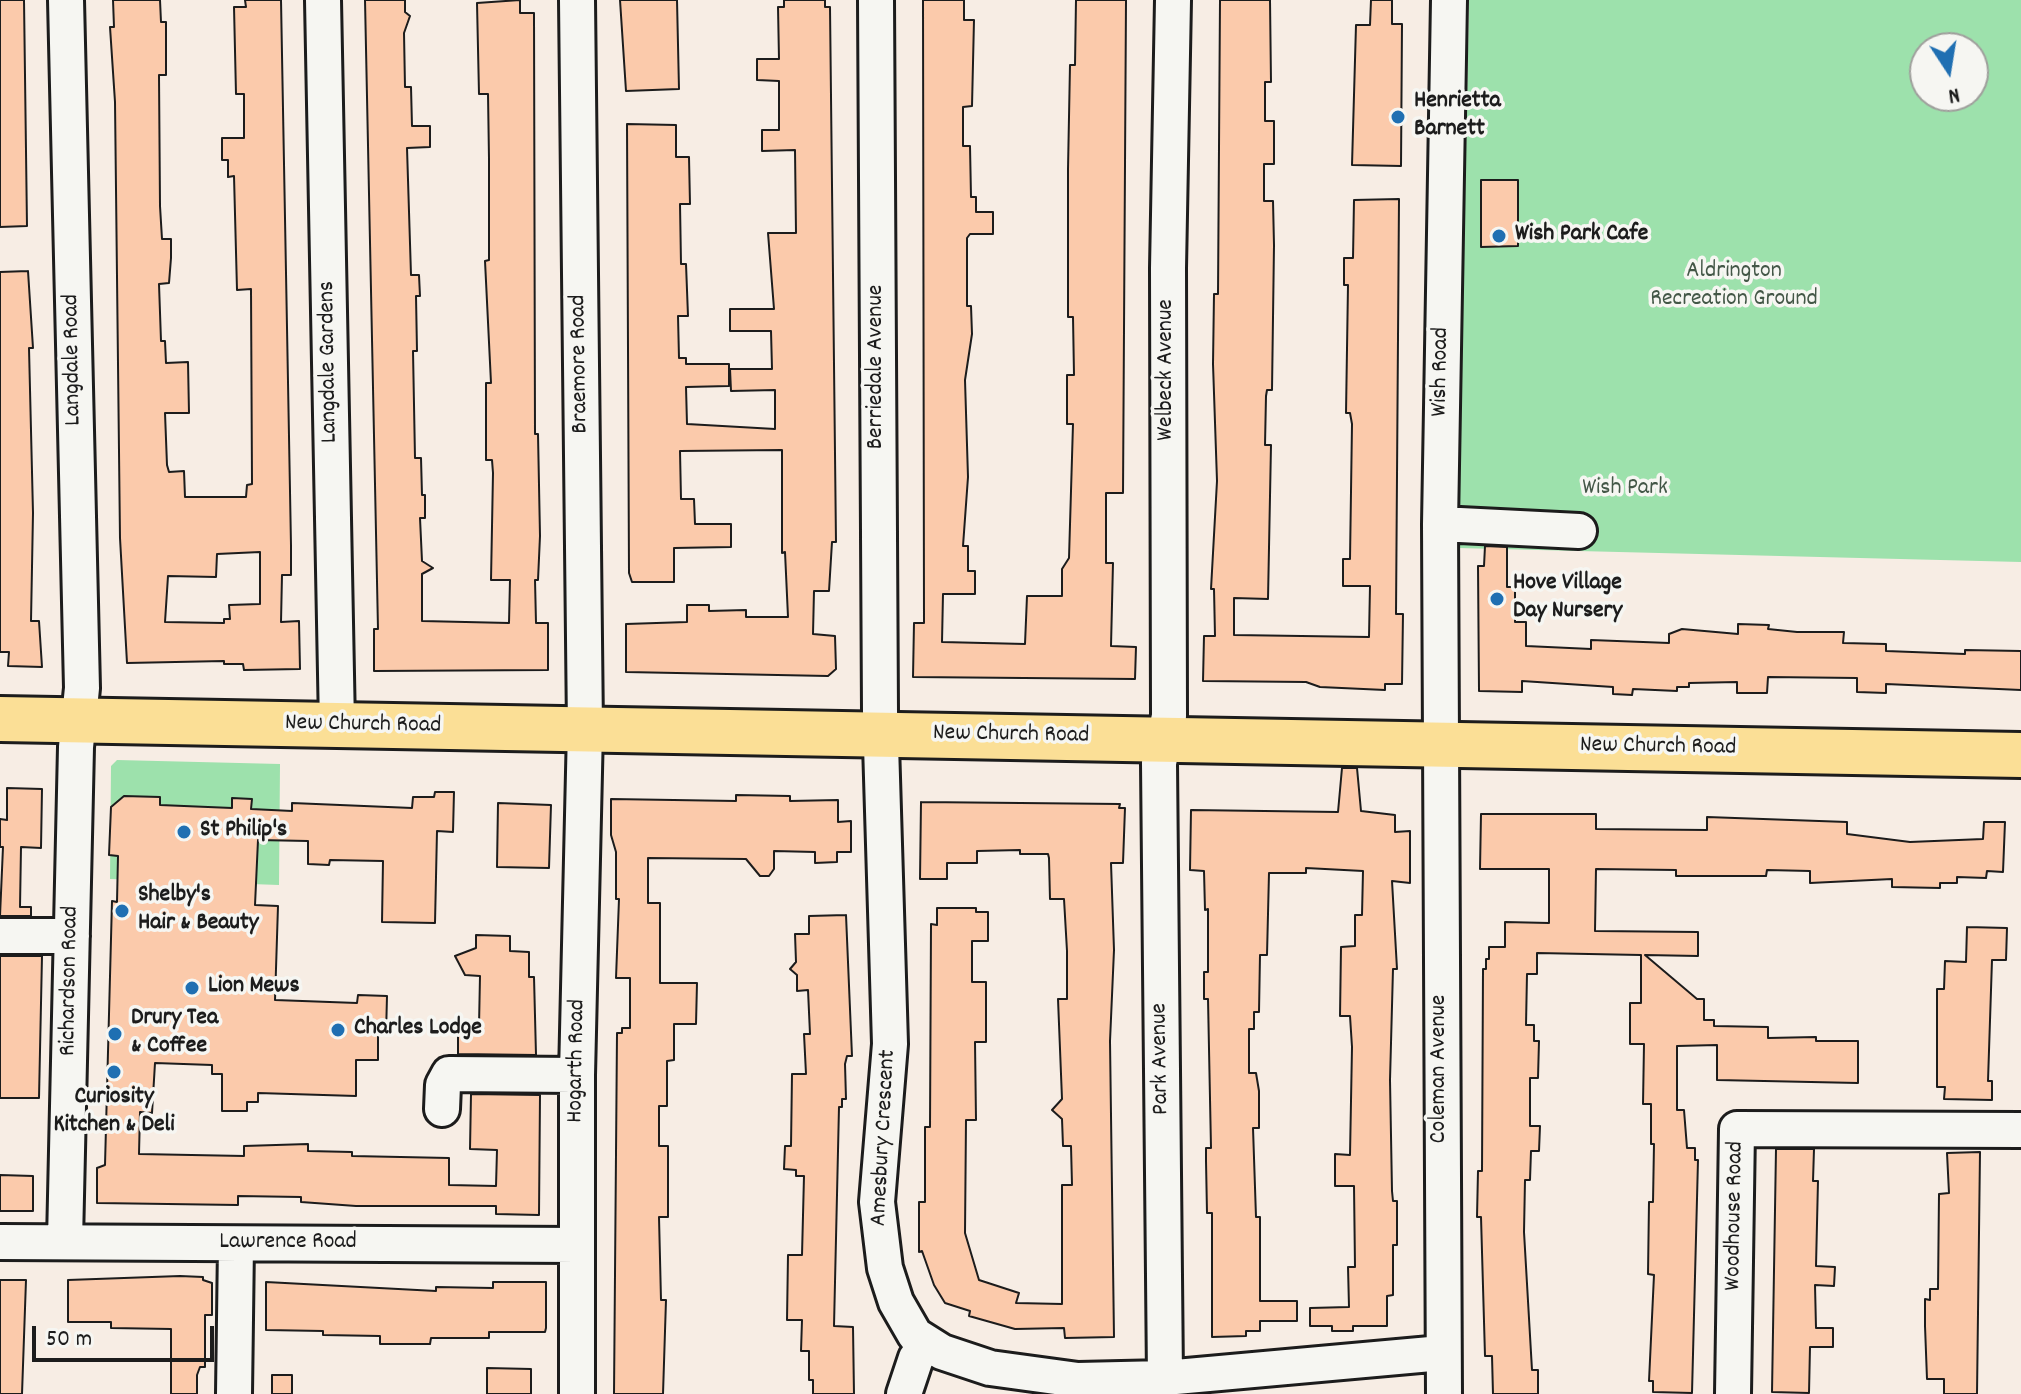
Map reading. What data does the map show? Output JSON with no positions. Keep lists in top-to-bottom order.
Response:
{
  "streets": {
    "main road": ["New Church Road"],
    "street": [
      "Langdale Road",
      "Langdale Gardens",
      "Braemore Road",
      "Berriedale Avenue",
      "Welbeck Avenue",
      "Wish Road",
      "Richardson Road",
      "Park Avenue",
      "Hogarth Road",
      "Coleman Avenue",
      "Amesbury Crescent",
      "Woodhouse Road",
      "Lawrence Road"
    ]
  },
  "crossings": [
    ["Langdale Road", "New Church Road"],
    ["Langdale Road", "Richardson Road"],
    ["Langdale Gardens", "New Church Road"],
    ["Braemore Road", "New Church Road"],
    ["Braemore Road", "Hogarth Road"],
    ["Berriedale Avenue", "New Church Road"],
    ["Berriedale Avenue", "Amesbury Crescent"],
    ["Welbeck Avenue", "New Church Road"],
    ["Welbeck Avenue", "Park Avenue"],
    ["Wish Road", "New Church Road"],
    ["Wish Road", "Coleman Avenue"],
    ["New Church Road", "Richardson Road"],
    ["New Church Road", "Park Avenue"],
    ["New Church Road", "Hogarth Road"],
    ["New Church Road", "Coleman Avenue"],
    ["New Church Road", "Amesbury Crescent"],
    ["Richardson Road", "Lawrence Road"],
    ["Park Avenue", "Amesbury Crescent"],
    ["Hogarth Road", "Lawrence Road"],
    ["Coleman Avenue", "Amesbury Crescent"]
  ],
  "parks": ["Aldrington Recreation Ground", "Wish Park"],
  "places": [
    "Henrietta Barnett",
    "Wish Park Cafe",
    "Hove Village Day Nursery",
    "St Philip's",
    "Shelby's Hair & Beauty",
    "Lion Mews",
    "Charles Lodge",
    "Drury Tea & Coffee",
    "Curiosity Kitchen & Deli"
  ],
  "scale_bar": "50 m",
  "north": "bottom"
}
